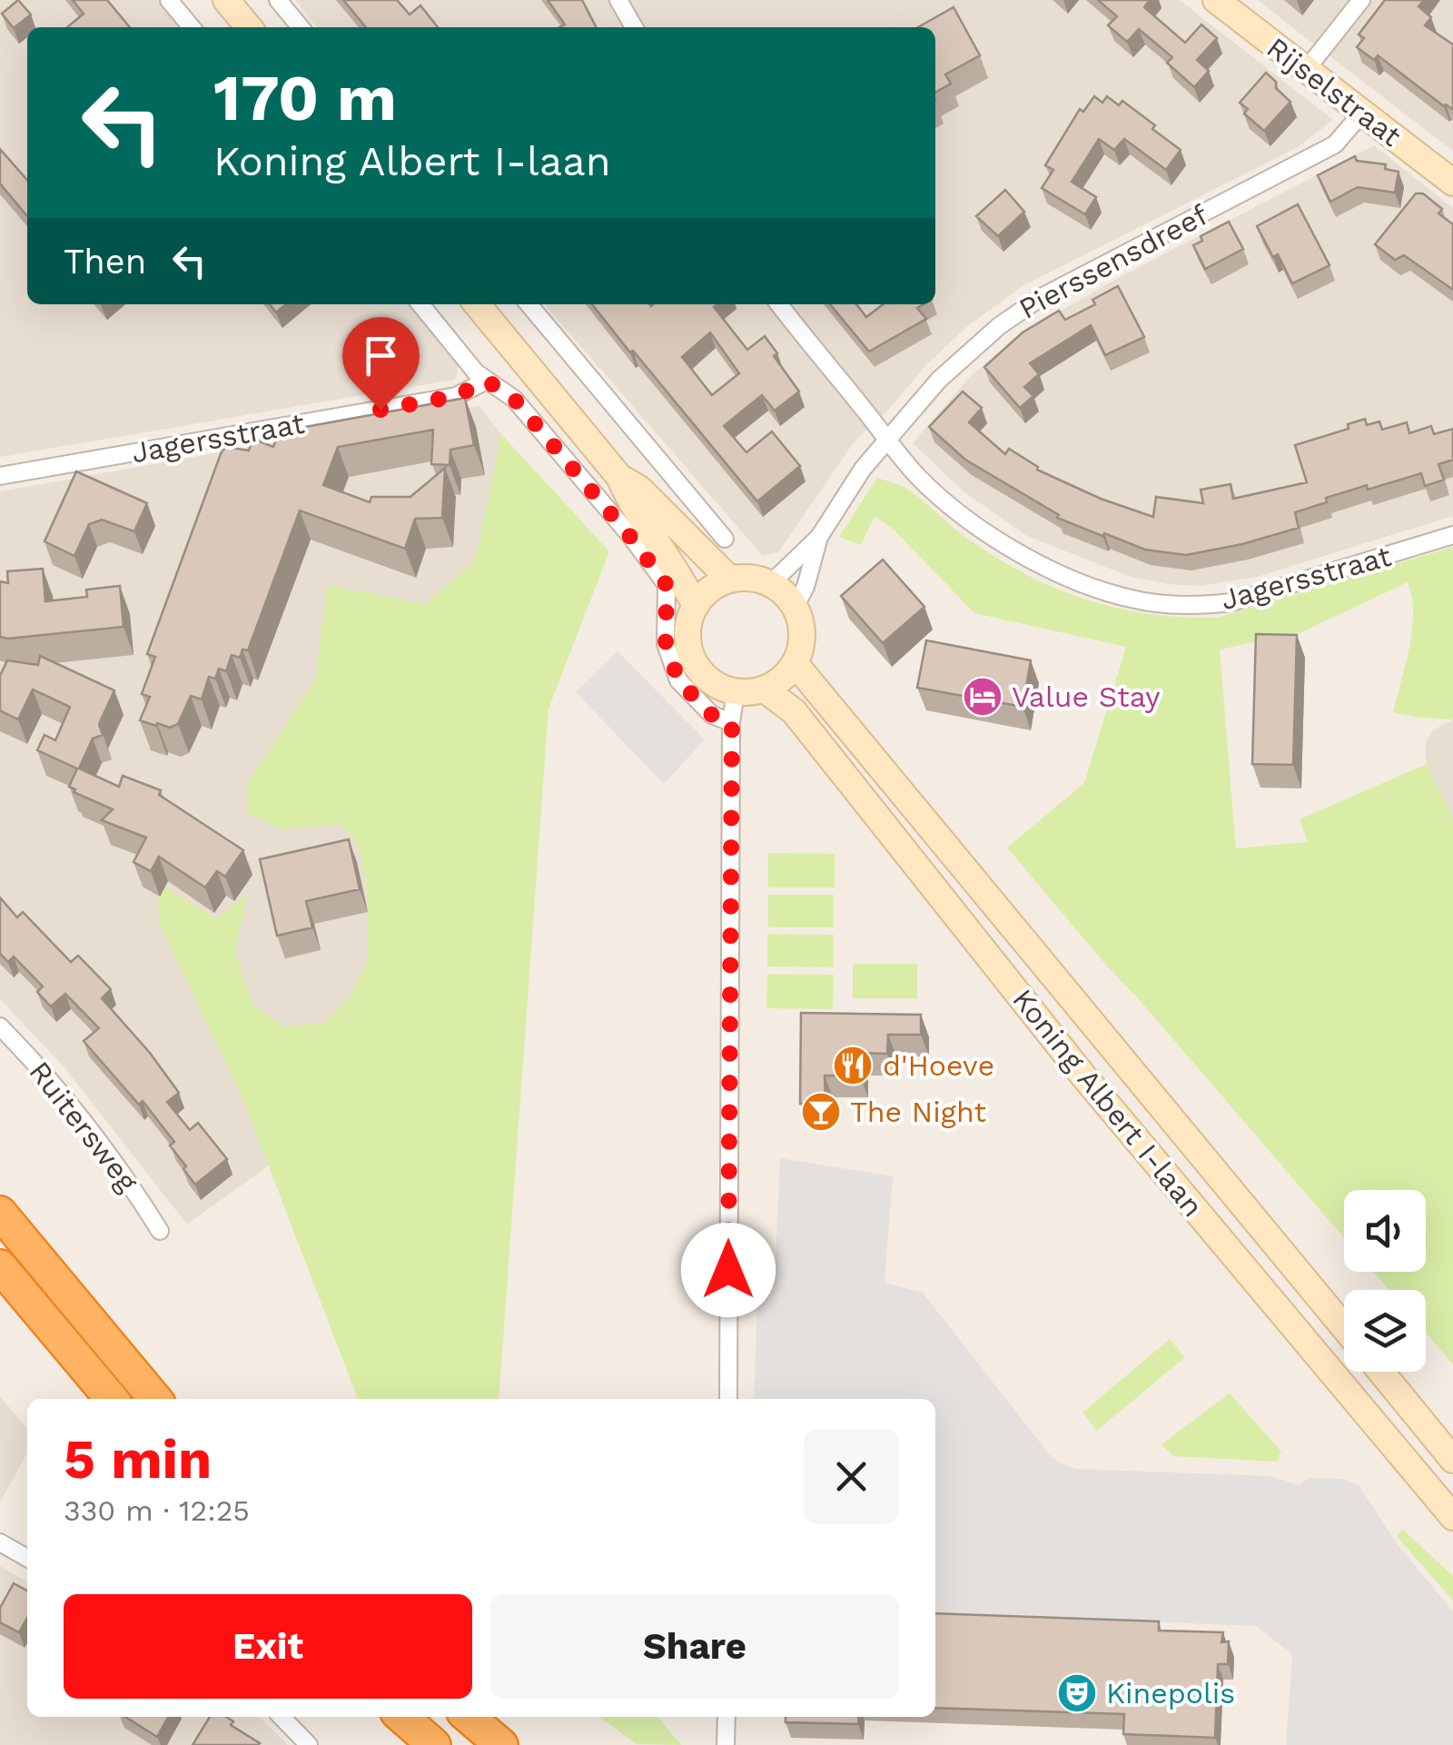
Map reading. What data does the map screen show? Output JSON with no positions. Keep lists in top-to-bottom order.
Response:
{
  "streets": {
    "main road": ["Rijselstraat", "Koning Albert I-laan"],
    "street": ["Pierssensdreef", "Jagersstraat", "Ruitersweg"]
  },
  "crossings": [
    ["Rijselstraat", "Pierssensdreef"],
    ["Pierssensdreef", "Jagersstraat"]
  ],
  "places": {
    "hotel": ["Value Stay"],
    "restaurant": ["d'Hoeve"],
    "bar": ["The Night"],
    "theatre": ["Kinepolis"]
  },
  "page": {
    "turn": ["170 m", "Koning Albert I-laan"],
    "then": "Then",
    "heading": ["5 min", "330 m · 12:25"],
    "buttons": ["Exit", "Share"]
  }
}
